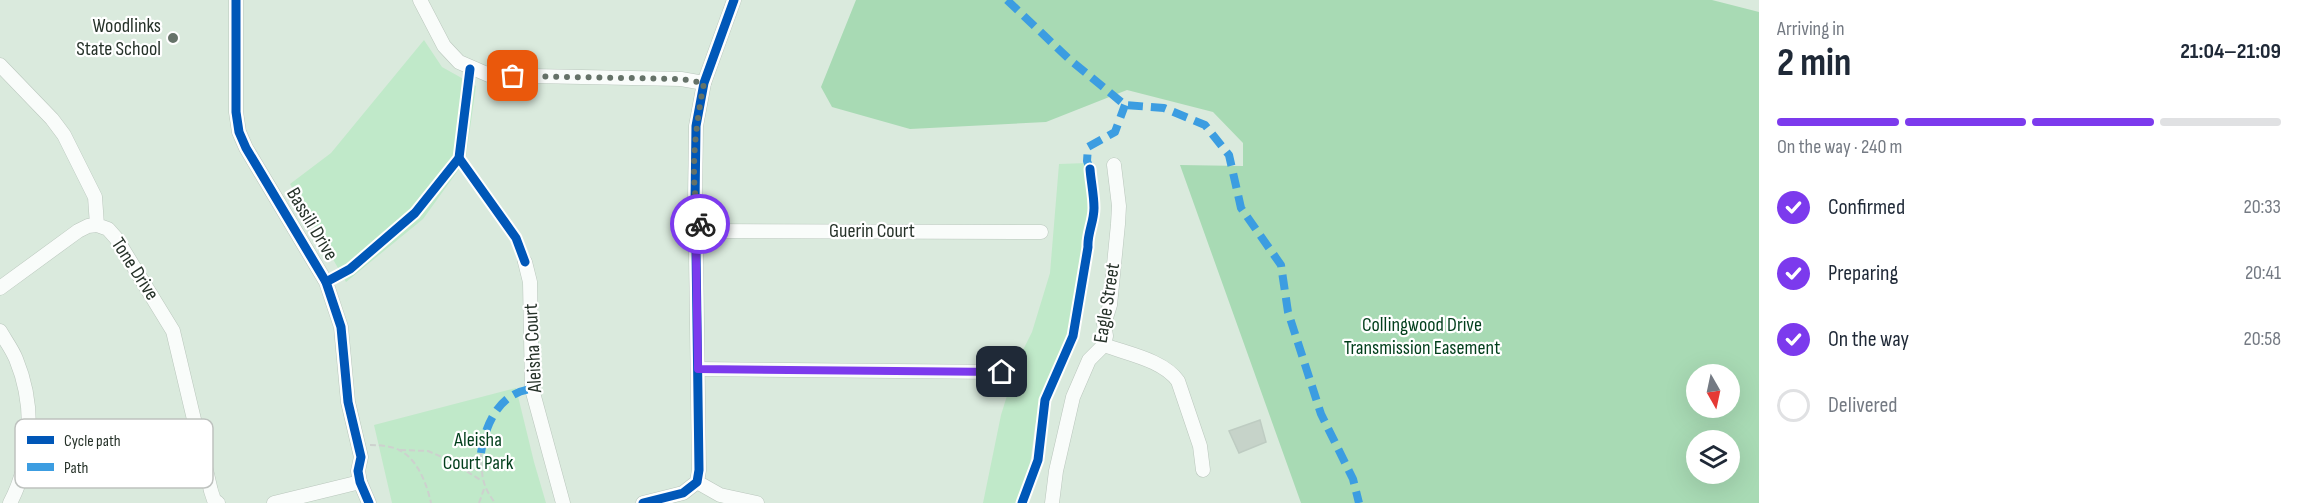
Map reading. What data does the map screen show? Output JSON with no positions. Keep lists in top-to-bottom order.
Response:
{
  "streets": {
    "street": [
      "Bassili Drive",
      "Guerin Court",
      "Tone Drive",
      "Eagle Street",
      "Aleisha Court"
    ]
  },
  "parks": ["Collingwood Drive Transmission Easement", "Aleisha Court Park"],
  "places": ["Woodlinks State School"],
  "legend": ["Cycle path", "Path"],
  "north": "bottom",
  "page": {
    "heading": ["2 min", "Arriving in", "21:04–21:09"],
    "bar": "On the way · 240 m",
    "list": [
      ["Confirmed", "20:33"],
      ["Preparing", "20:41"],
      ["On the way", "20:58"],
      "Delivered"
    ]
  }
}
